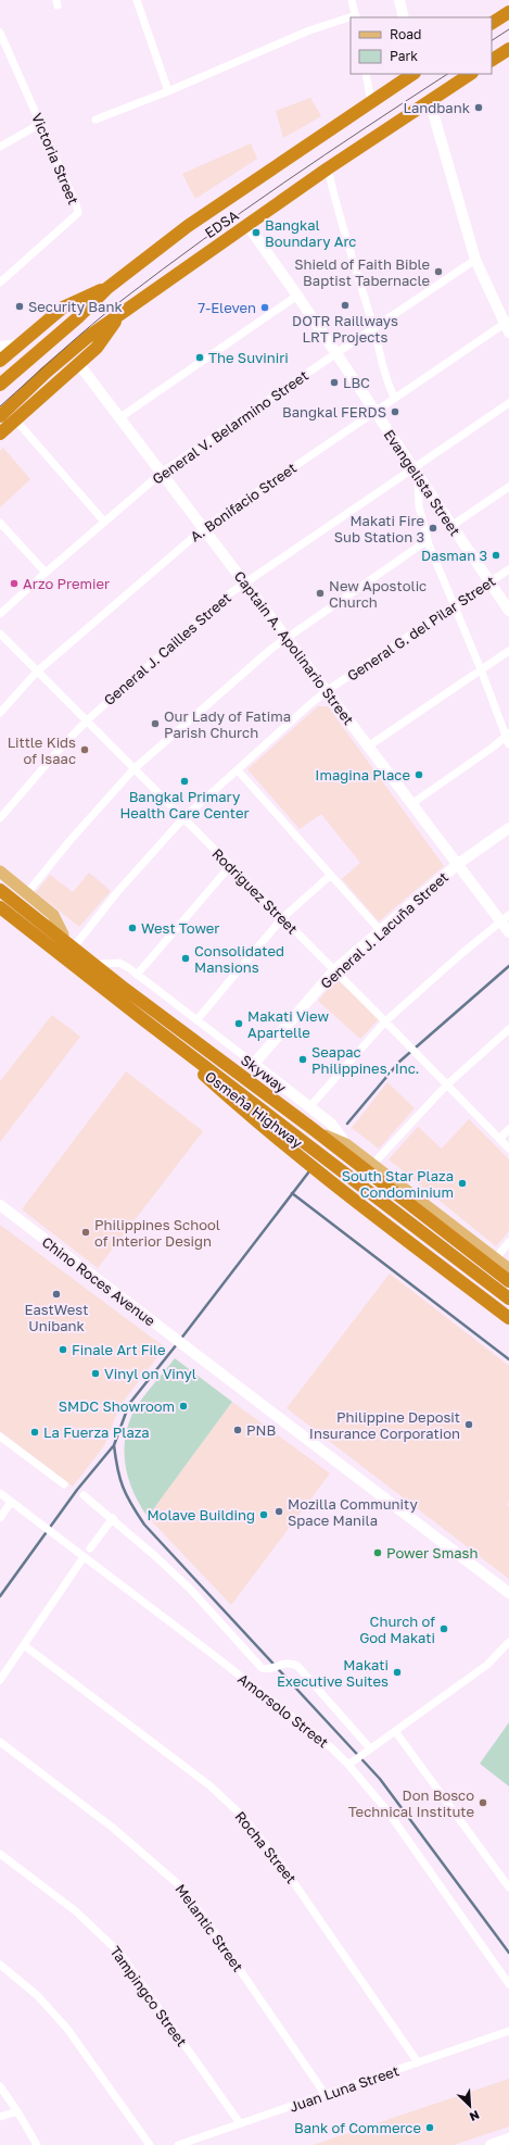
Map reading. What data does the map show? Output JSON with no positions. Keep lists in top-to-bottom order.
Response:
{
  "streets": {
    "highway": ["EDSA", "Skyway"],
    "main road": ["Osmeña Highway"],
    "street": [
      "Victoria Street",
      "General V. Belarmino Street",
      "Evangelista Street",
      "A. Bonifacio Street",
      "General G. del Pilar Street",
      "Captain A. Apolinario Street",
      "General J. Cailles Street",
      "Rodriguez Street",
      "General J. Lacuña Street",
      "Chino Roces Avenue",
      "Amorsolo Street",
      "Rocha Street",
      "Melantic Street",
      "Tampingco Street",
      "Juan Luna Street"
    ]
  },
  "crossings": [
    ["EDSA", "Evangelista Street"],
    ["General V. Belarmino Street", "Evangelista Street"],
    ["General V. Belarmino Street", "Captain A. Apolinario Street"],
    ["Evangelista Street", "A. Bonifacio Street"],
    ["Evangelista Street", "General G. del Pilar Street"],
    ["Evangelista Street", "General J. Cailles Street"],
    ["A. Bonifacio Street", "Captain A. Apolinario Street"],
    ["A. Bonifacio Street", "Rodriguez Street"],
    ["General G. del Pilar Street", "Captain A. Apolinario Street"],
    ["General G. del Pilar Street", "Rodriguez Street"],
    ["General G. del Pilar Street", "Osmeña Highway"],
    ["Captain A. Apolinario Street", "General J. Cailles Street"],
    ["Captain A. Apolinario Street", "General J. Lacuña Street"],
    ["General J. Cailles Street", "Rodriguez Street"],
    ["Rodriguez Street", "General J. Lacuña Street"],
    ["General J. Lacuña Street", "Osmeña Highway"],
    ["Skyway", "Osmeña Highway"],
    ["Rocha Street", "Juan Luna Street"],
    ["Melantic Street", "Juan Luna Street"],
    ["Tampingco Street", "Juan Luna Street"]
  ],
  "places": [
    "Landbank",
    "Bangkal Boundary Arc",
    "Shield of Faith Bible Baptist Tabernacle",
    "DOTR Raillways LRT Projects",
    "Security Bank",
    "7-Eleven",
    "The Suviniri",
    "LBC",
    "Bangkal FERDS",
    "Makati Fire Sub Station 3",
    "Dasman 3",
    "Arzo Premier",
    "New Apostolic Church",
    "Our Lady of Fatima Parish Church",
    "Little Kids of Isaac",
    "Imagina Place",
    "Bangkal Primary Health Care Center",
    "West Tower",
    "Consolidated Mansions",
    "Makati View Apartelle",
    "Seapac Philippines, Inc.",
    "South Star Plaza Condominium",
    "Philippines School of Interior Design",
    "EastWest Unibank",
    "Finale Art File",
    "Vinyl on Vinyl",
    "SMDC Showroom",
    "Philippine Deposit Insurance Corporation",
    "PNB",
    "La Fuerza Plaza",
    "Mozilla Community Space Manila",
    "Molave Building",
    "Power Smash",
    "Church of God Makati",
    "Makati Executive Suites",
    "Don Bosco Technical Institute",
    "Bank of Commerce"
  ],
  "legend": ["Road", "Park"],
  "north": "bottom right"
}
